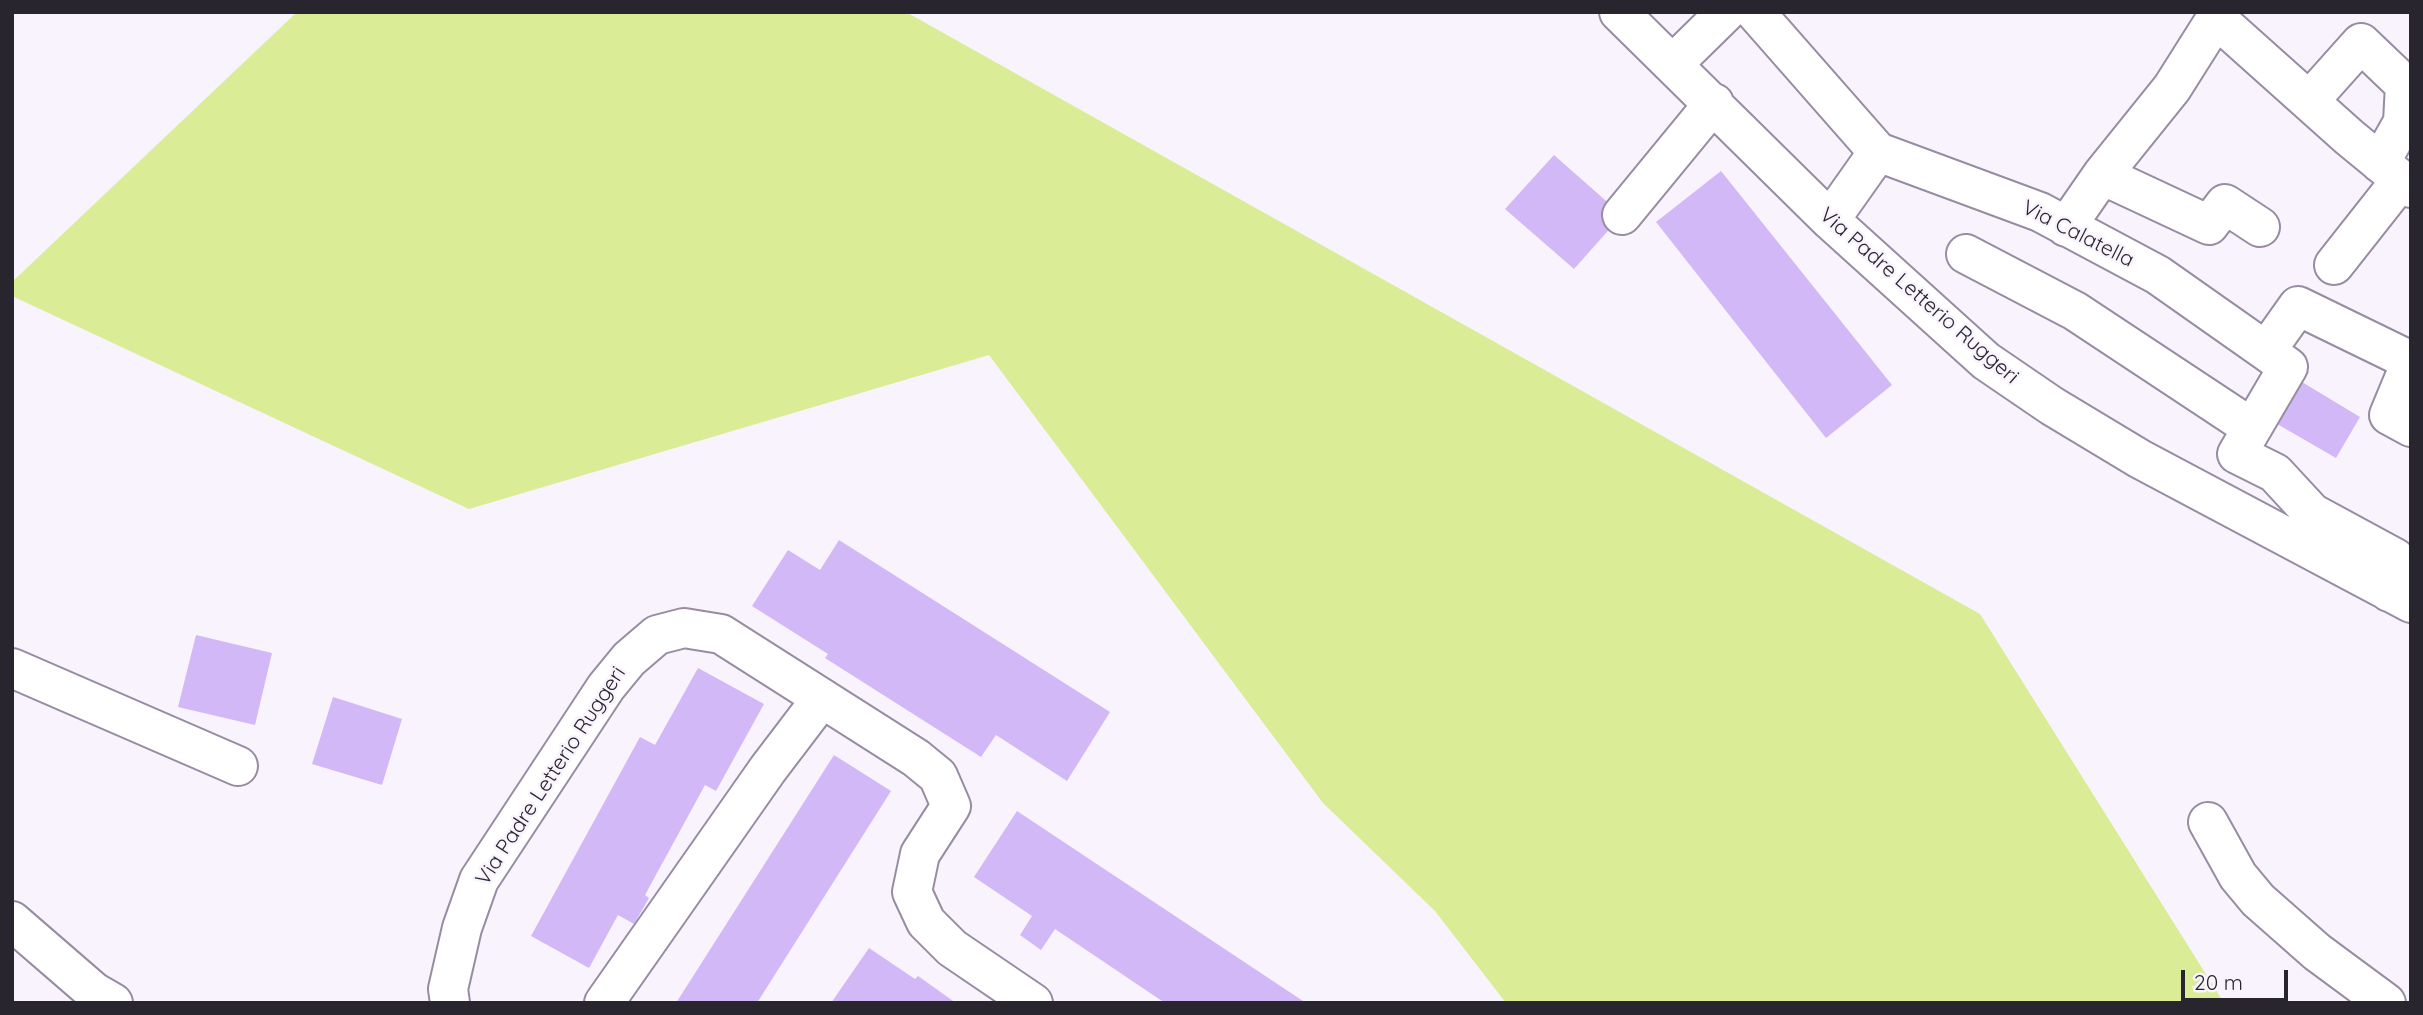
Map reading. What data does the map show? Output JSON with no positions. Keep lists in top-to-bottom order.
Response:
{
  "streets": {
    "street": ["Via Calatella", "Via Padre Letterio Ruggeri"]
  },
  "scale_bar": "20 m"
}
